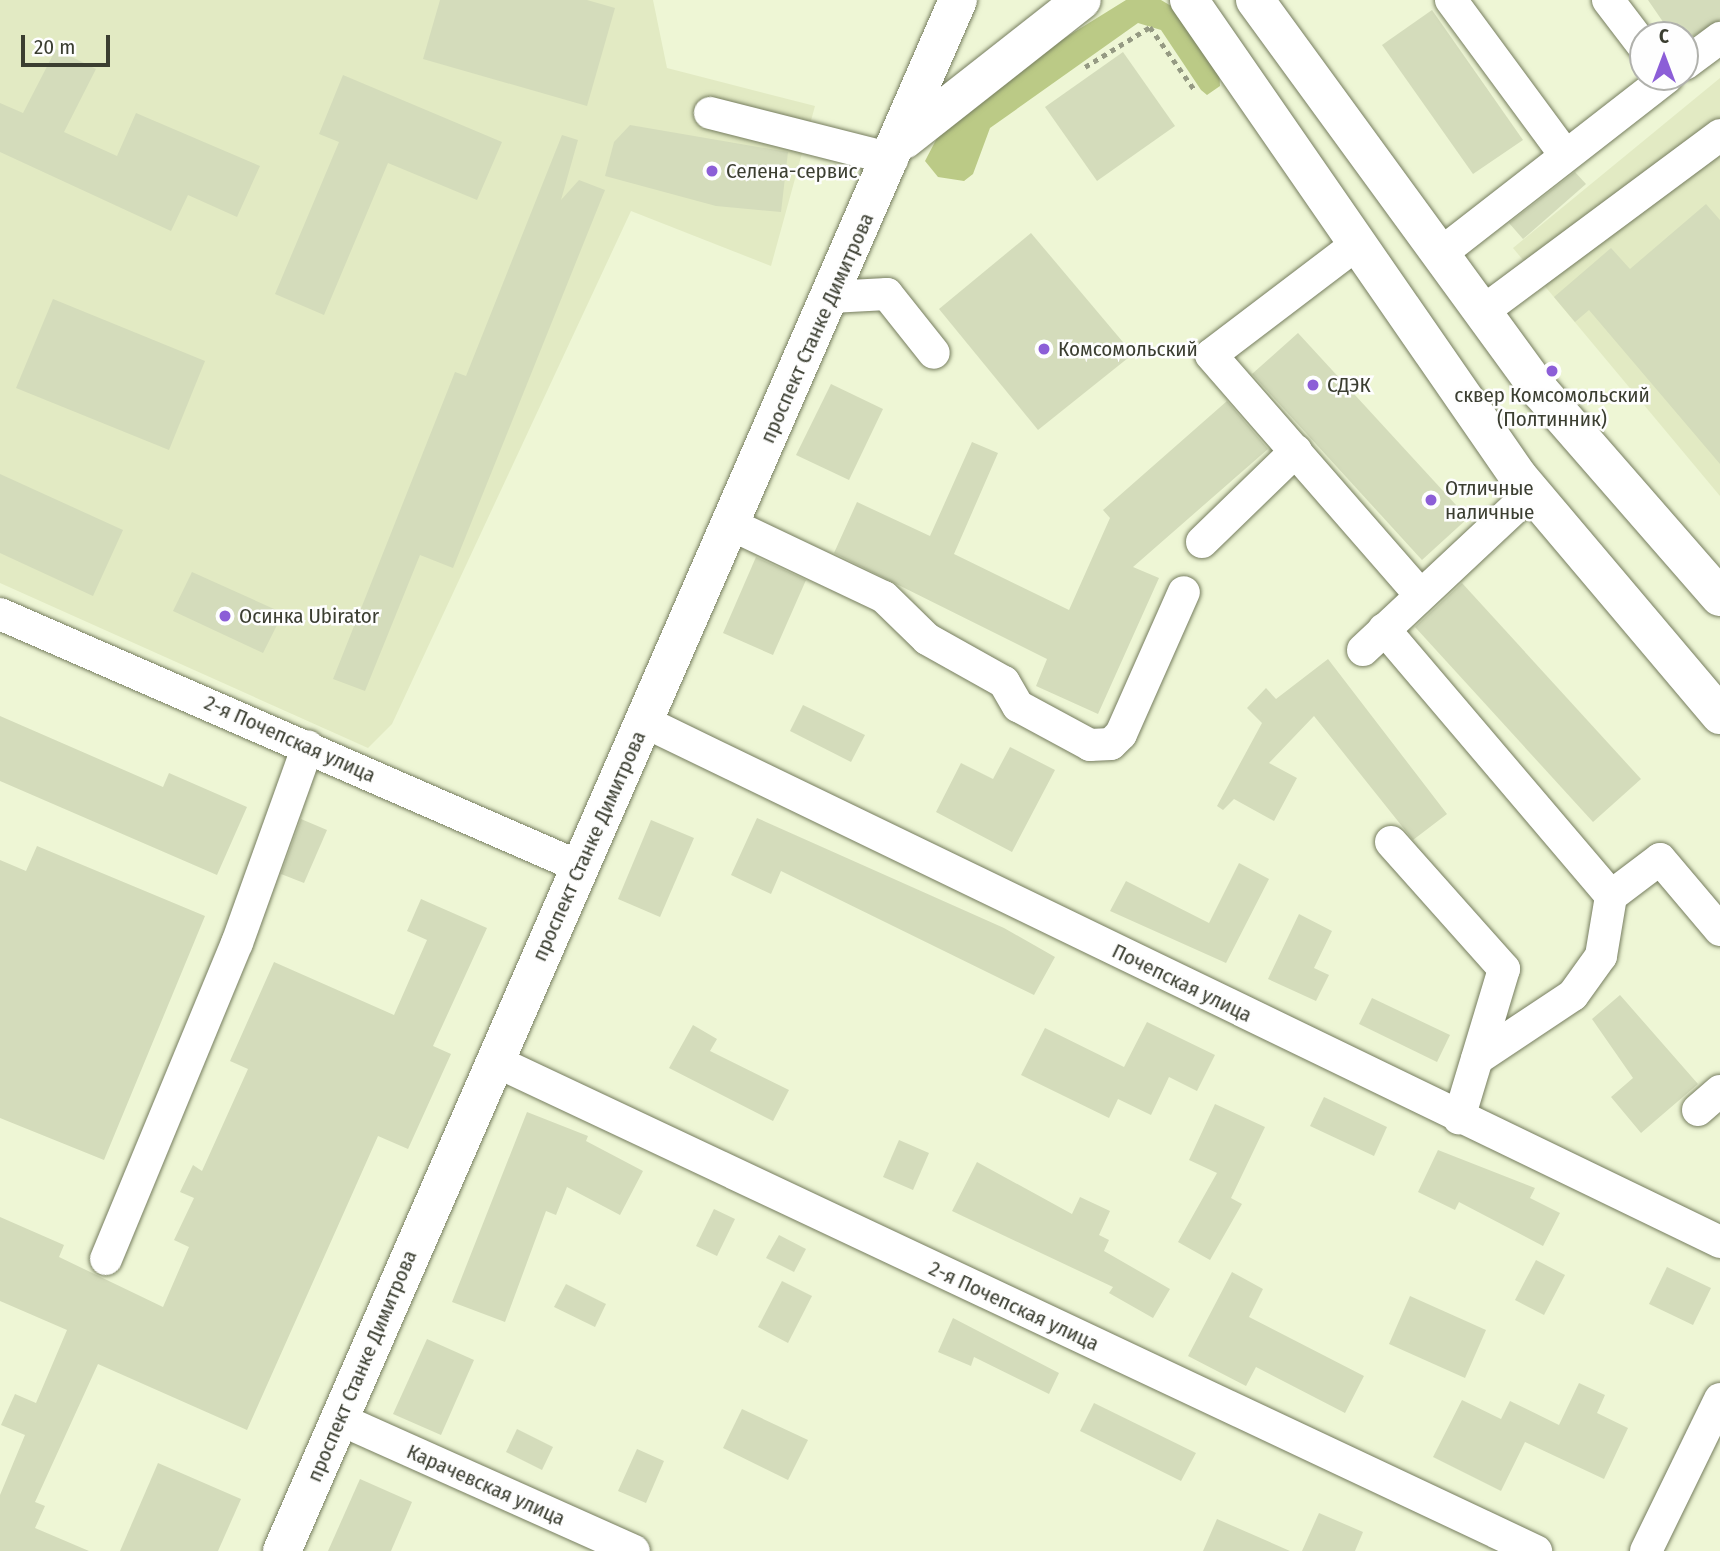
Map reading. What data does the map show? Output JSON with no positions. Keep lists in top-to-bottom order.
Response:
{
  "streets": {
    "main road": ["проспект Станке Димитрова"],
    "street": ["2-я Почепская улица", "Почепская улица", "Карачевская улица"]
  },
  "crossings": [
    ["проспект Станке Димитрова", "2-я Почепская улица"],
    ["проспект Станке Димитрова", "Почепская улица"],
    ["проспект Станке Димитрова", "Карачевская улица"]
  ],
  "places": [
    "Селена-сервис",
    "Комсомольский",
    "сквер Комсомольский (Полтинник)",
    "СДЭК",
    "Отличные наличные",
    "Осинка Ubirator"
  ],
  "scale_bar": "20 m",
  "north": "top"
}
